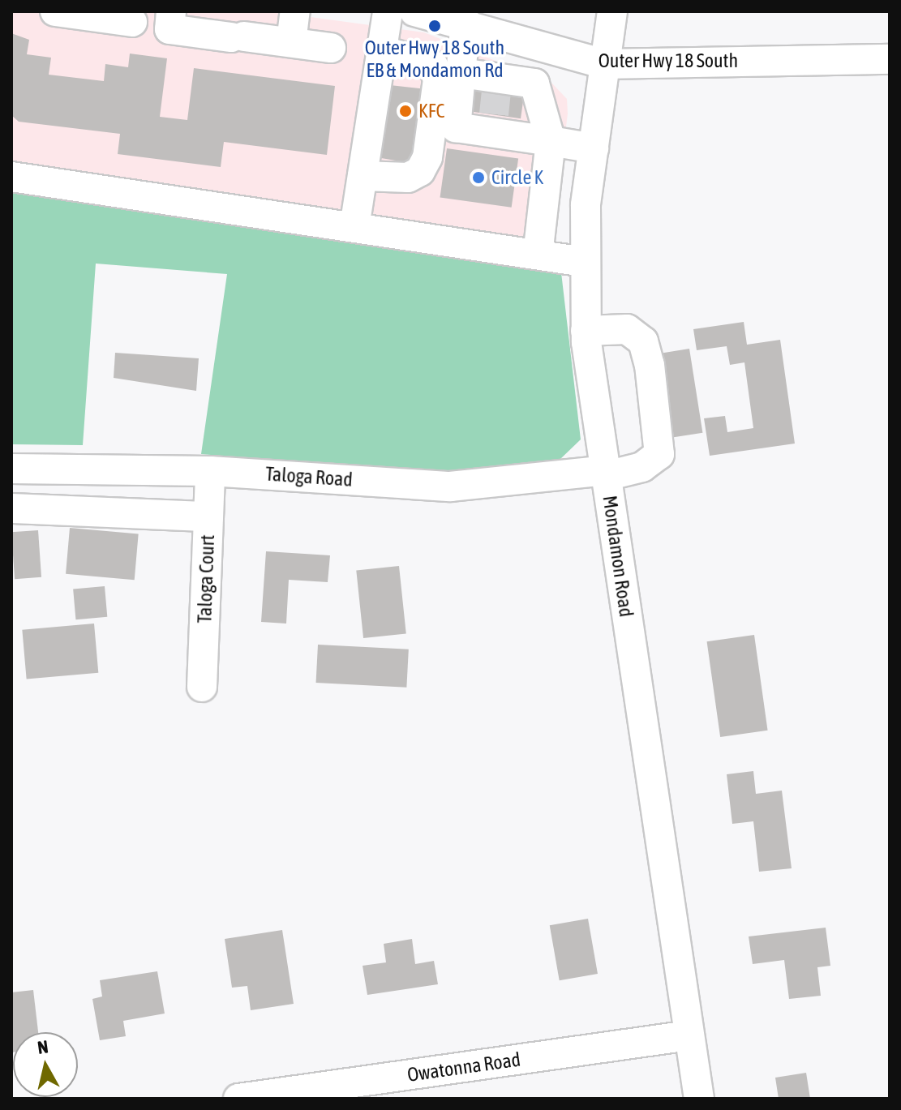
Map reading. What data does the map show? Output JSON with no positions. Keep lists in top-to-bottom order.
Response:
{
  "streets": {
    "street": [
      "Outer Hwy 18 South",
      "Taloga Road",
      "Mondamon Road",
      "Taloga Court",
      "Owatonna Road"
    ]
  },
  "crossings": [
    ["Outer Hwy 18 South", "Mondamon Road"],
    ["Taloga Road", "Mondamon Road"],
    ["Taloga Road", "Taloga Court"],
    ["Mondamon Road", "Owatonna Road"]
  ],
  "places": ["Outer Hwy 18 South EB & Mondamon Rd", "KFC", "Circle K"],
  "north": "top"
}
